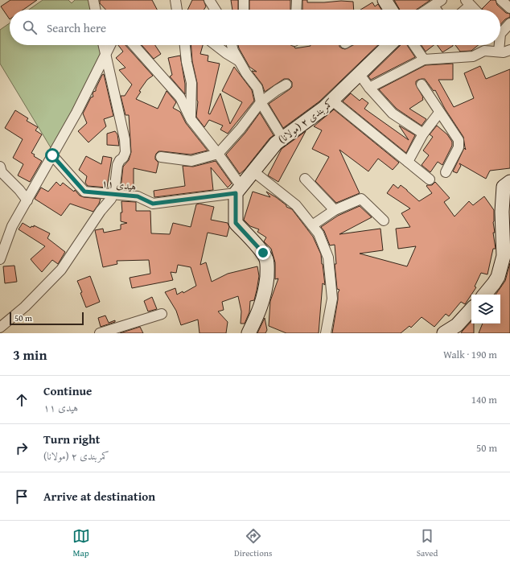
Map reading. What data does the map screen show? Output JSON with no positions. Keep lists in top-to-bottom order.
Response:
{
  "streets": {
    "street": ["کمربندی ۲ (مولانا)", "هیدی ۱۱"]
  },
  "crossings": [
    ["کمربندی ۲ (مولانا)", "هیدی ۱۱"]
  ],
  "scale_bar": "50 m",
  "page": {
    "search": "Search here",
    "scale": "50 m",
    "heading": ["3 min", "Walk · 190 m"],
    "list": [
      ["Continue", "هیدی ۱۱", "140 m"],
      ["Turn right", "کمربندی ۲ (مولانا)", "50 m"],
      "Arrive at destination"
    ],
    "nav": ["Map", "Directions", "Saved"]
  }
}
